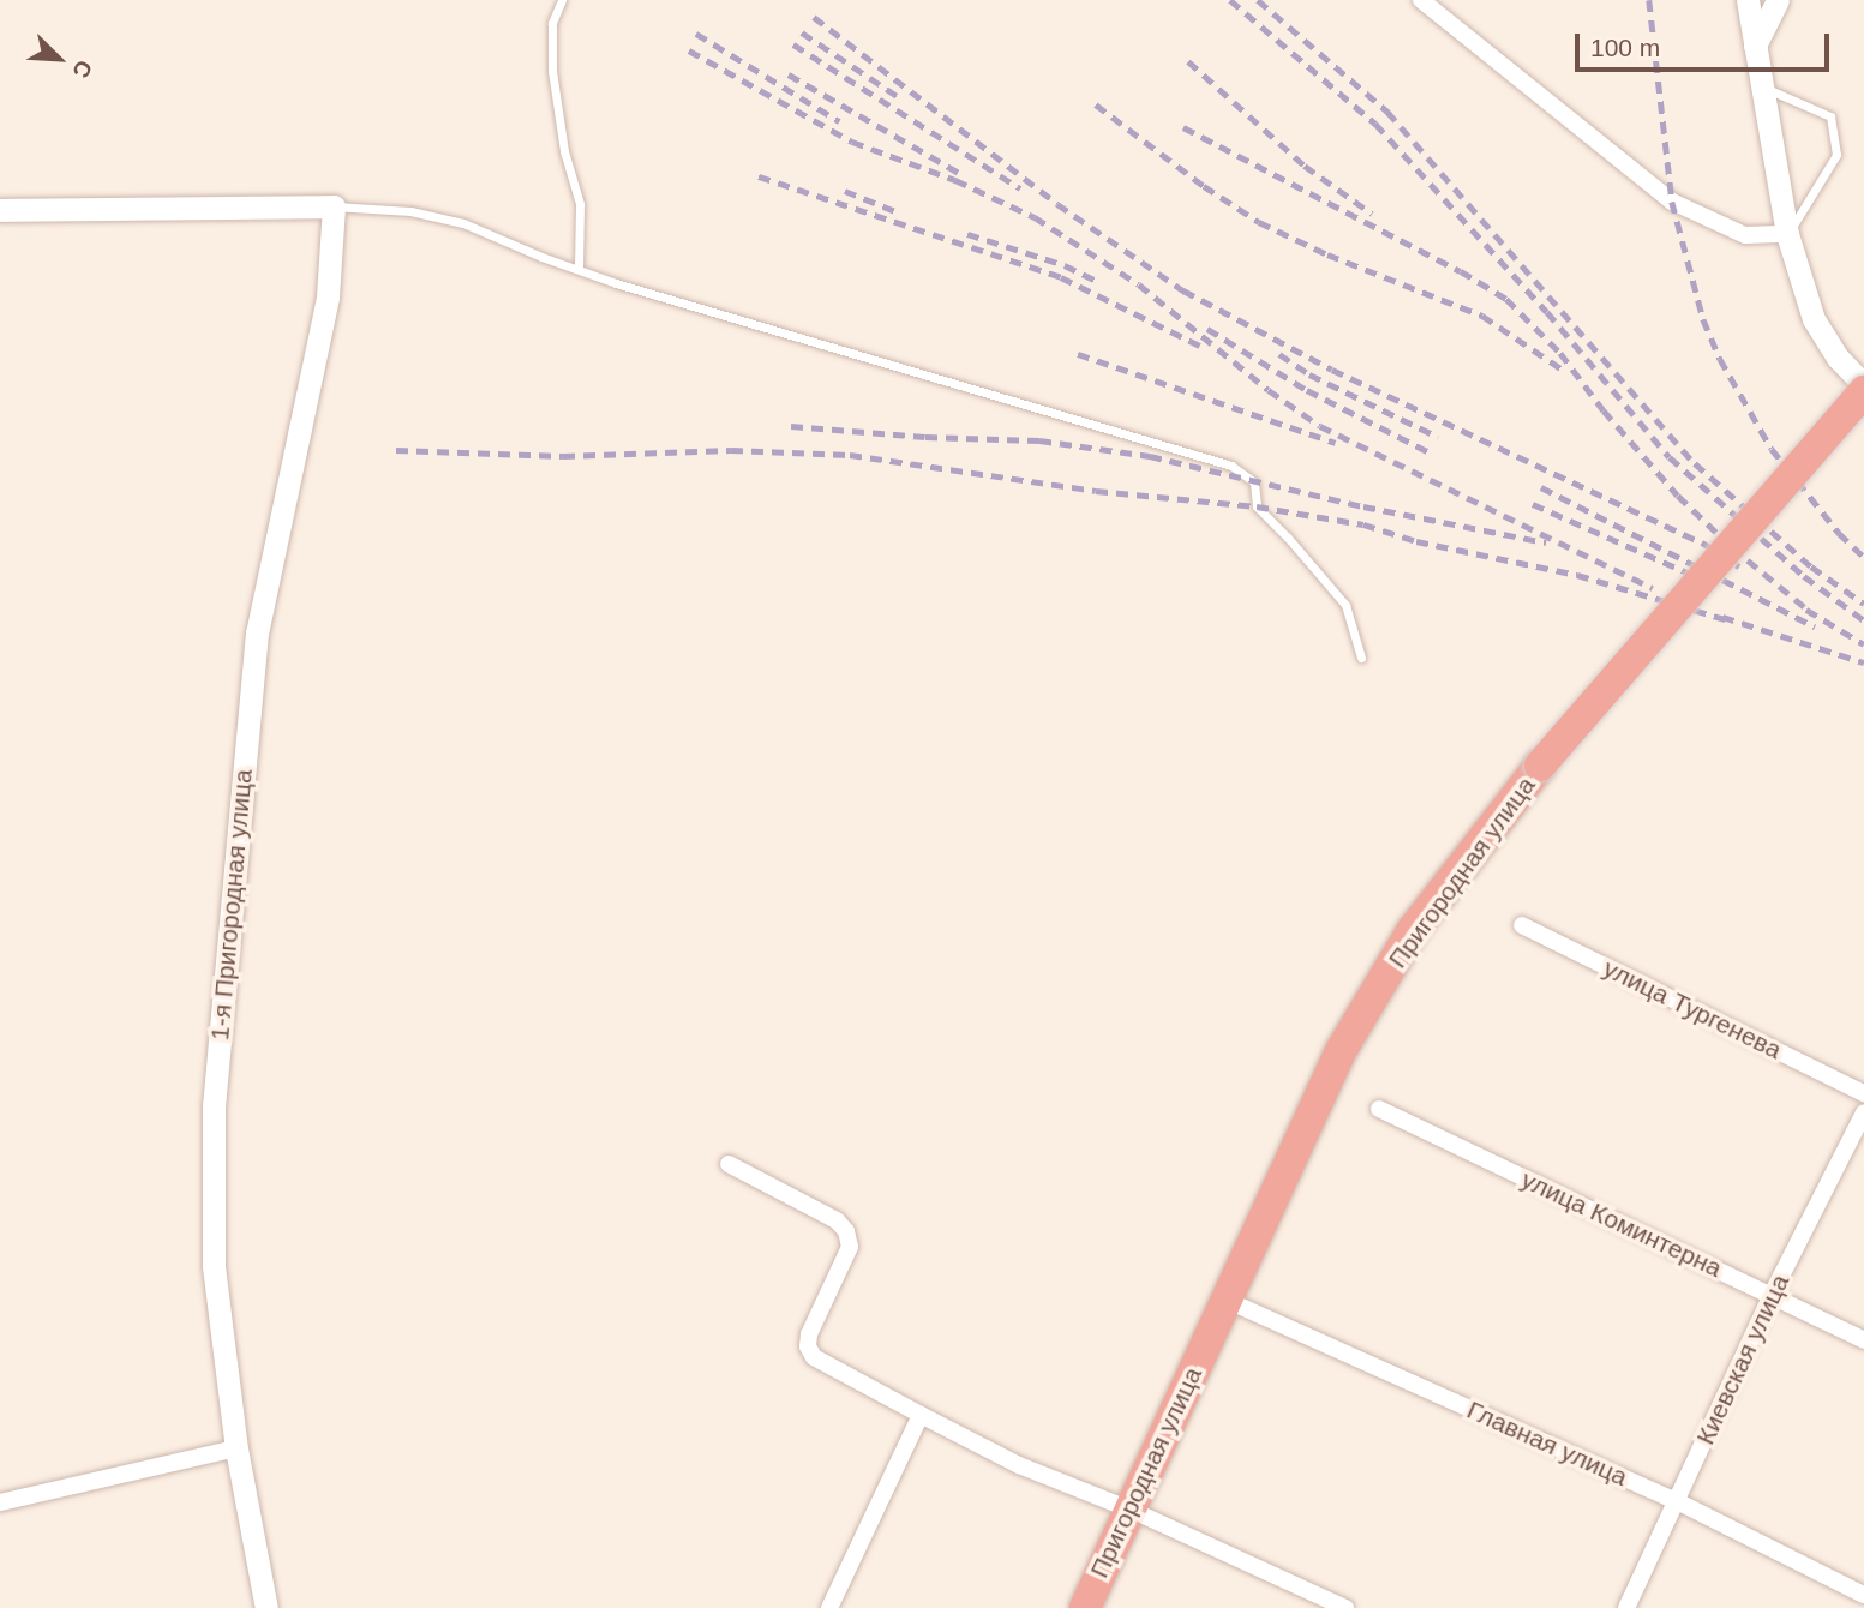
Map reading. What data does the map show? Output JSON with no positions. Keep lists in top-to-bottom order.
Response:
{
  "streets": {
    "highway": ["Пригородная улица"],
    "street": [
      "1-я Пригородная улица",
      "улица Тургенева",
      "улица Коминтерна",
      "Киевская улица",
      "Главная улица"
    ]
  },
  "crossings": [
    ["Пригородная улица", "Главная улица"],
    ["улица Коминтерна", "Киевская улица"],
    ["Киевская улица", "Главная улица"]
  ],
  "scale_bar": "100 m",
  "north": "bottom right"
}
